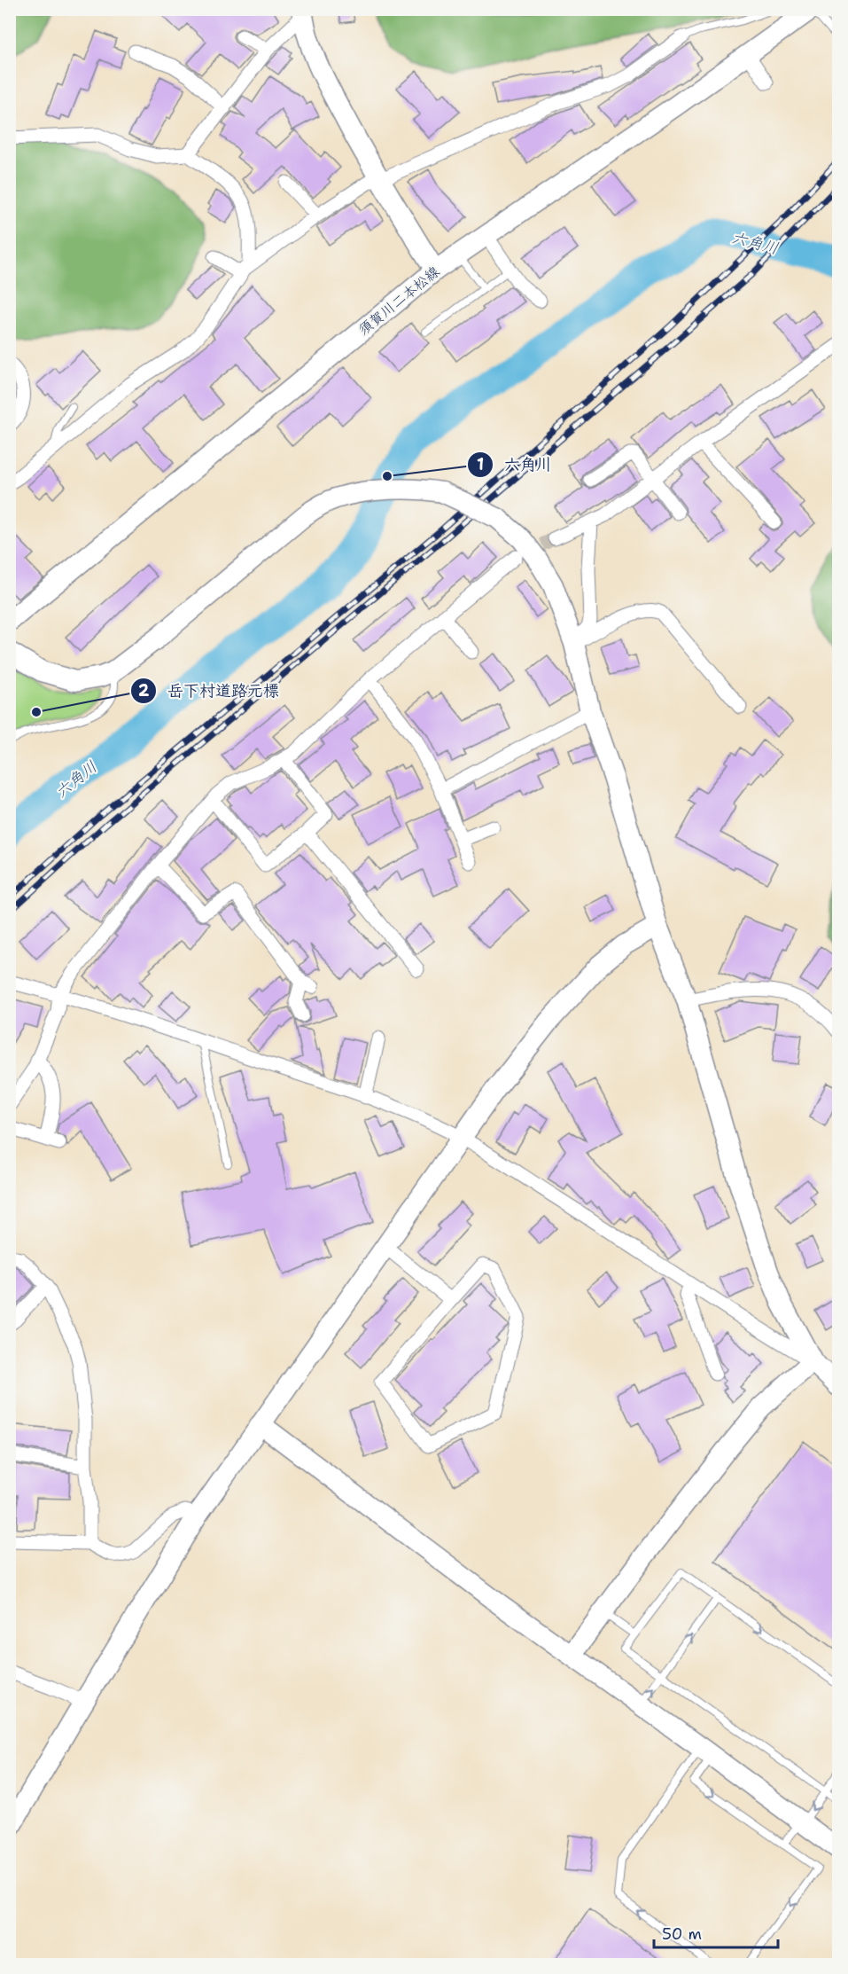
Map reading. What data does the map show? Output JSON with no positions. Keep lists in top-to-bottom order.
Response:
{
  "streets": {
    "street": ["須賀川二本松線"]
  },
  "water": ["六角川"],
  "places": ["六角川", "岳下村道路元標"],
  "scale_bar": "50 m"
}
